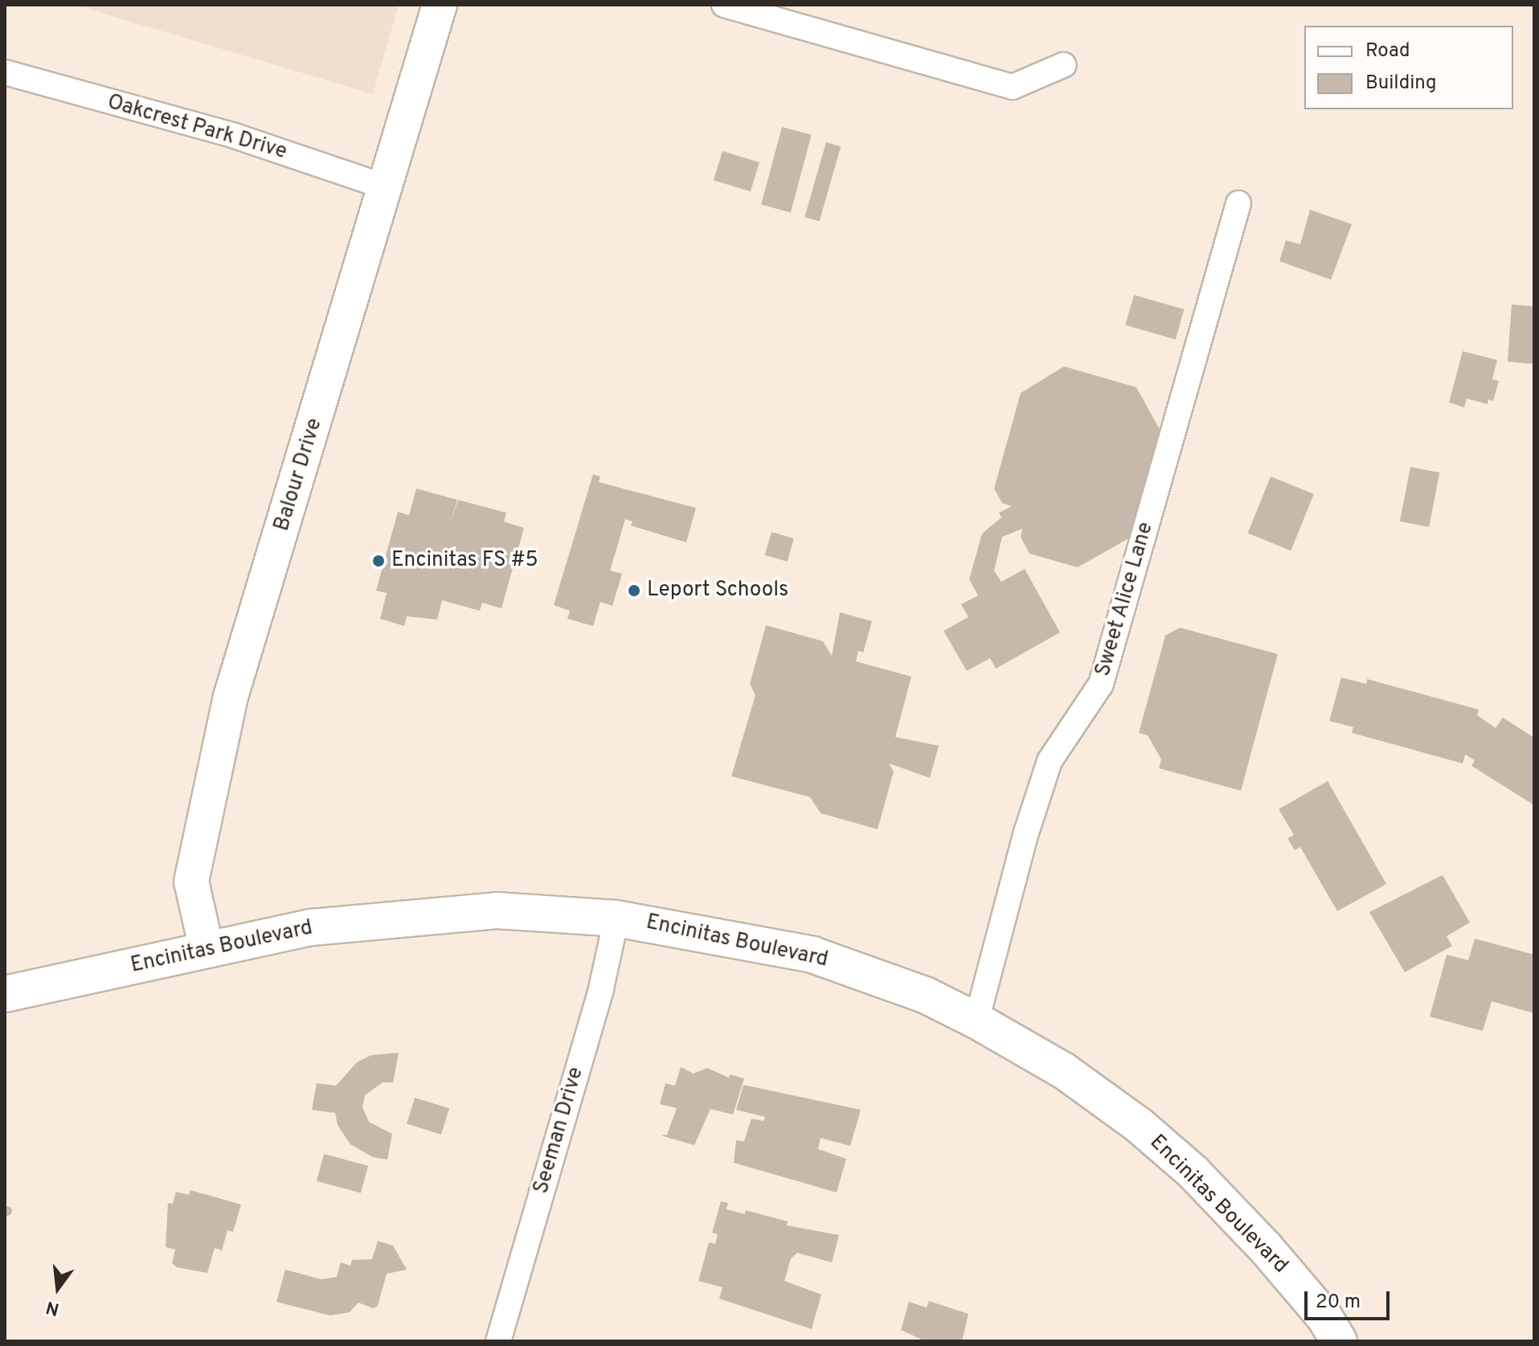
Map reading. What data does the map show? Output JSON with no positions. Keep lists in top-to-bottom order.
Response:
{
  "streets": {
    "main road": ["Encinitas Boulevard"],
    "street": [
      "Oakcrest Park Drive",
      "Balour Drive",
      "Sweet Alice Lane",
      "Seeman Drive"
    ]
  },
  "crossings": [
    ["Oakcrest Park Drive", "Balour Drive"],
    ["Balour Drive", "Encinitas Boulevard"],
    ["Sweet Alice Lane", "Encinitas Boulevard"],
    ["Encinitas Boulevard", "Seeman Drive"]
  ],
  "places": ["Encinitas FS #5", "Leport Schools"],
  "legend": ["Road", "Building"],
  "scale_bar": "20 m",
  "north": "bottom"
}
